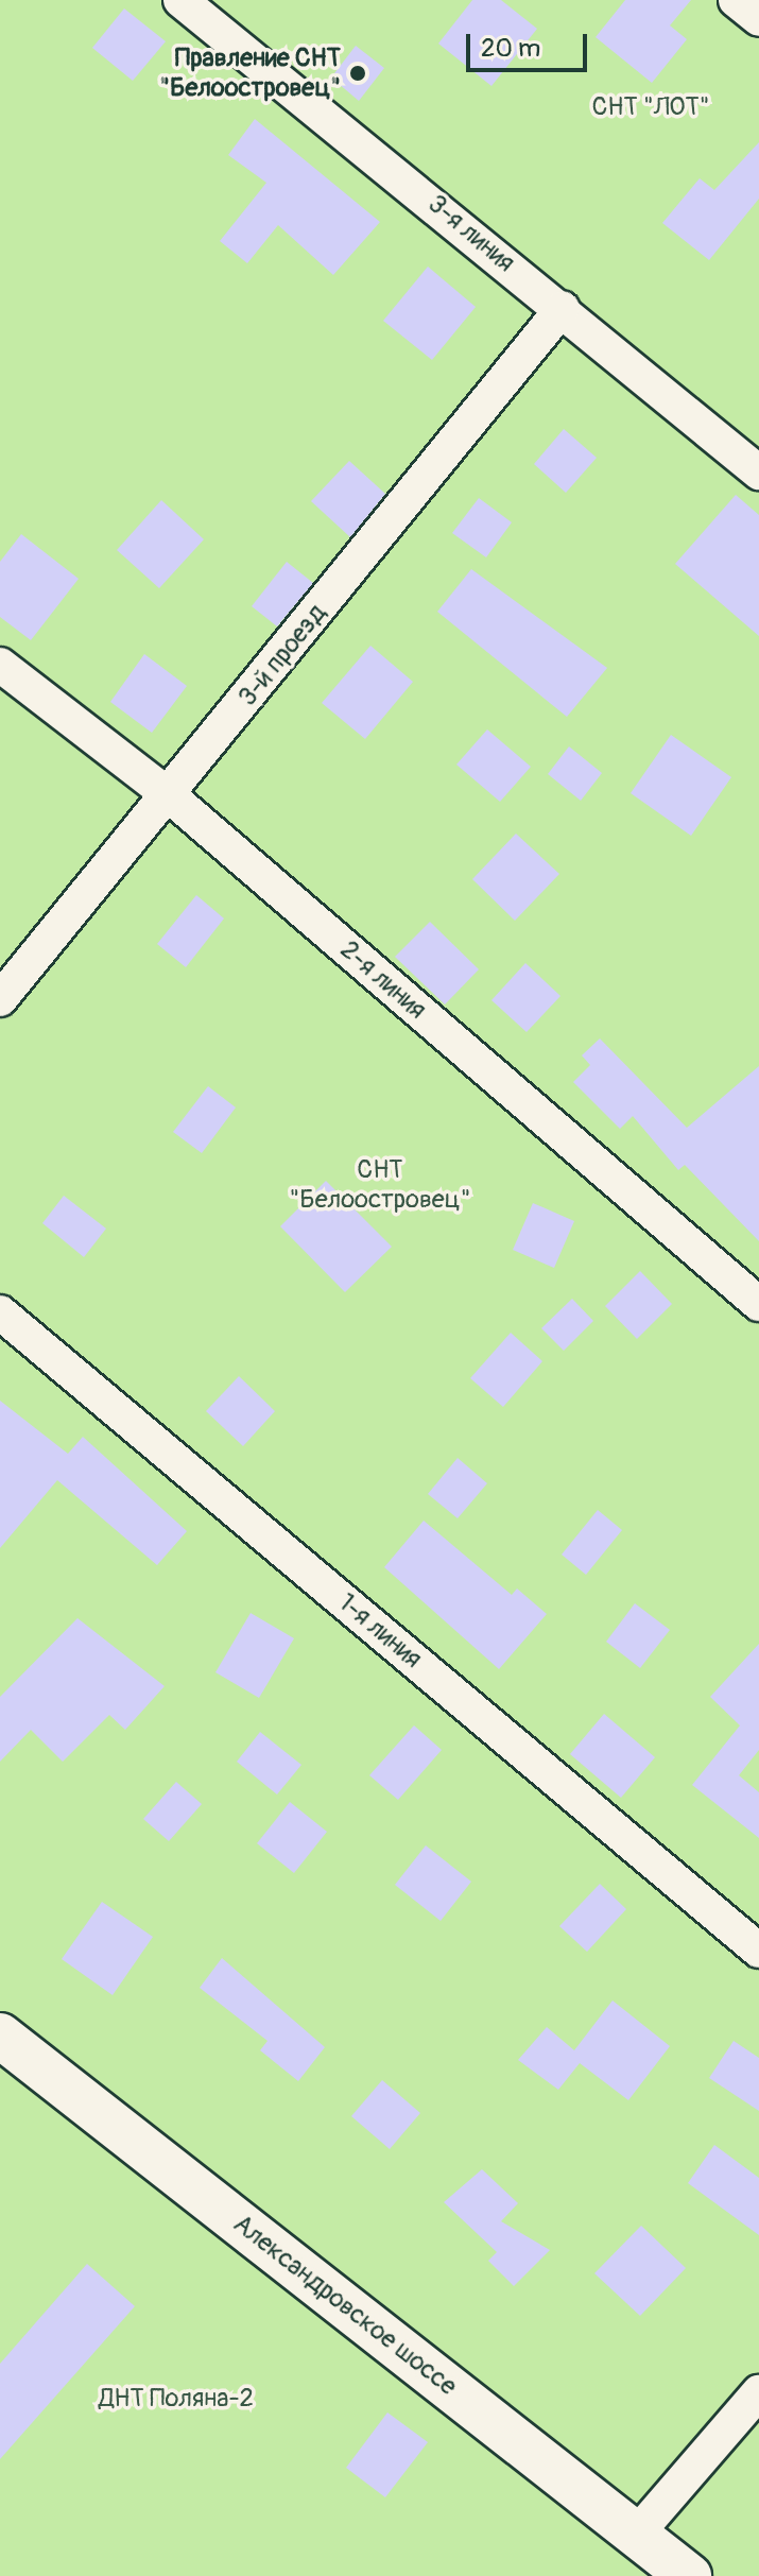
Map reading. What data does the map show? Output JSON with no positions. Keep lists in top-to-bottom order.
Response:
{
  "streets": {
    "street": [
      "3-я линия",
      "3-й проезд",
      "2-я линия",
      "1-я линия",
      "Александровское шоссе"
    ]
  },
  "crossings": [
    ["3-я линия", "3-й проезд"],
    ["3-й проезд", "2-я линия"]
  ],
  "parks": ["СНТ \"ЛОТ\"", "СНТ \"Белоостровец\"", "ДНТ Поляна-2"],
  "places": ["Правление СНТ \"Белоостровец\""],
  "scale_bar": "20 m"
}
